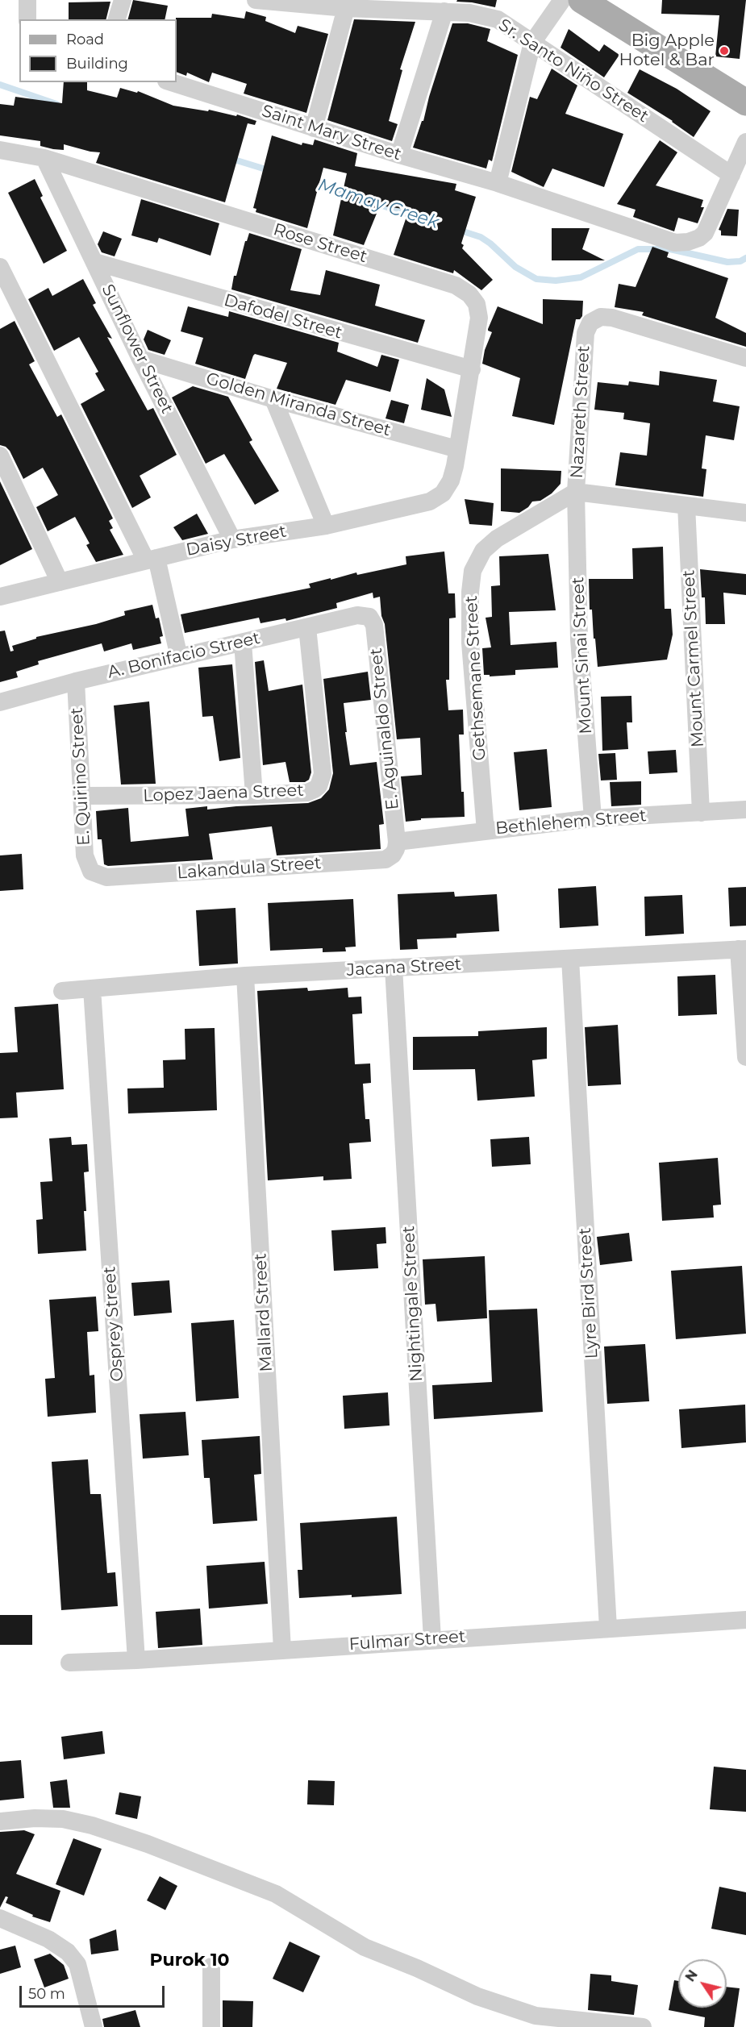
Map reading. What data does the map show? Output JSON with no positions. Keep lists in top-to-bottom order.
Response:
{
  "streets": {
    "street": [
      "Sr. Santo Niño Street",
      "Saint Mary Street",
      "Rose Street",
      "Dafodel Street",
      "Sunflower Street",
      "Golden Miranda Street",
      "Nazareth Street",
      "Daisy Street",
      "A. Bonifacio Street",
      "Mount Sinai Street",
      "Mount Carmel Street",
      "Gethsemane Street",
      "E. Aguinaldo Street",
      "E. Quirino Street",
      "Lopez Jaena Street",
      "Bethlehem Street",
      "Lakandula Street",
      "Jacana Street",
      "Lyre Bird Street",
      "Nightingale Street",
      "Mallard Street",
      "Osprey Street",
      "Fulmar Street"
    ]
  },
  "crossings": [
    ["Sr. Santo Niño Street", "Saint Mary Street"],
    ["Rose Street", "Dafodel Street"],
    ["Rose Street", "Sunflower Street"],
    ["Rose Street", "Golden Miranda Street"],
    ["Rose Street", "Daisy Street"],
    ["Dafodel Street", "Sunflower Street"],
    ["Sunflower Street", "Golden Miranda Street"],
    ["Sunflower Street", "Daisy Street"],
    ["Golden Miranda Street", "Daisy Street"],
    ["Nazareth Street", "Mount Sinai Street"],
    ["Nazareth Street", "Gethsemane Street"],
    ["A. Bonifacio Street", "E. Aguinaldo Street"],
    ["A. Bonifacio Street", "E. Quirino Street"],
    ["A. Bonifacio Street", "Lopez Jaena Street"],
    ["Mount Sinai Street", "Gethsemane Street"],
    ["Mount Sinai Street", "Bethlehem Street"],
    ["Mount Carmel Street", "Bethlehem Street"],
    ["Gethsemane Street", "Bethlehem Street"],
    ["E. Aguinaldo Street", "Bethlehem Street"],
    ["E. Aguinaldo Street", "Lakandula Street"],
    ["E. Quirino Street", "Lopez Jaena Street"],
    ["E. Quirino Street", "Lakandula Street"],
    ["Bethlehem Street", "Lakandula Street"],
    ["Jacana Street", "Lyre Bird Street"],
    ["Jacana Street", "Nightingale Street"],
    ["Jacana Street", "Mallard Street"],
    ["Jacana Street", "Osprey Street"],
    ["Lyre Bird Street", "Fulmar Street"],
    ["Nightingale Street", "Fulmar Street"],
    ["Mallard Street", "Fulmar Street"],
    ["Osprey Street", "Fulmar Street"]
  ],
  "districts": ["Purok 10"],
  "water": ["Mamay Creek"],
  "places": ["Big Apple Hotel & Bar"],
  "legend": ["Road", "Building"],
  "scale_bar": "50 m",
  "north": "top left"
}
